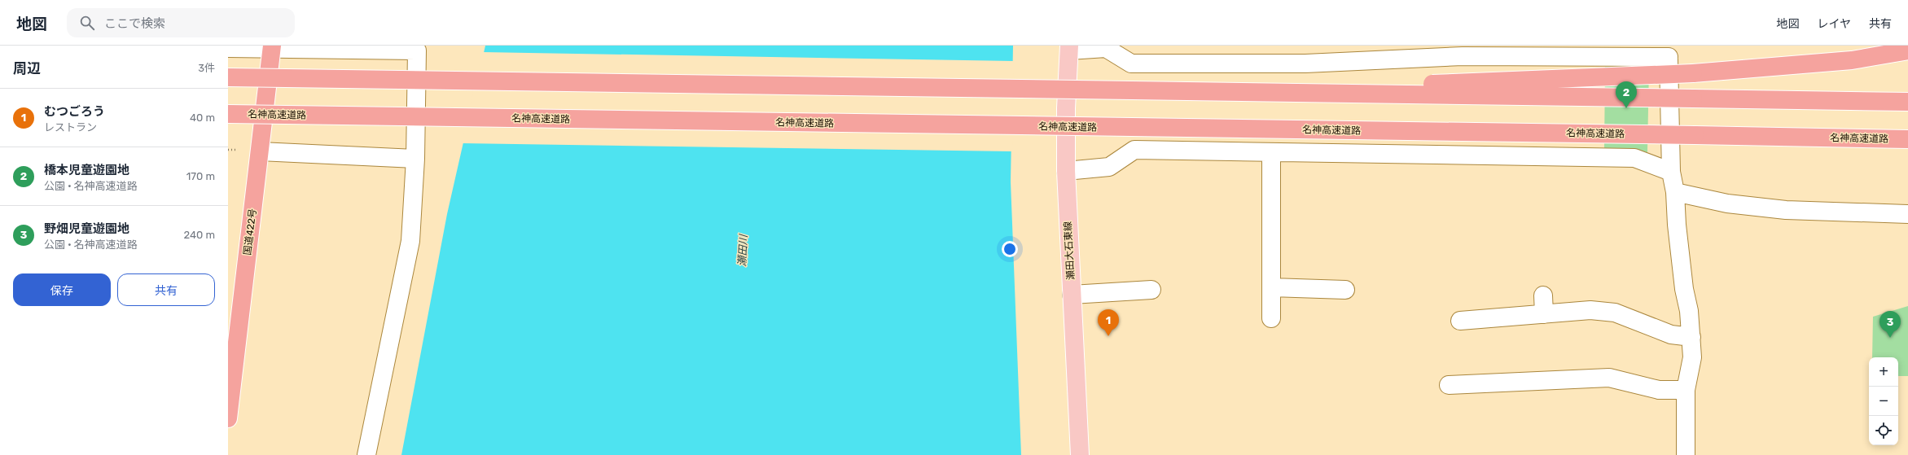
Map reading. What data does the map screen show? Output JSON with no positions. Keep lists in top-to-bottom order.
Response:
{
  "streets": {
    "highway": ["名神高速道路", "国道422号"],
    "main road": ["瀬田大石東線"]
  },
  "water": ["瀬田川"],
  "page": {
    "header": "地図",
    "search": "ここで検索",
    "nav": ["地図", "レイヤ", "共有"],
    "heading": ["周辺", "3件"],
    "pins": ["2", "1", "3"],
    "list": [
      {
        "mark": "1",
        "name": "むつごろう",
        "note": "レストラン",
        "value": "40 m"
      },
      {
        "mark": "2",
        "name": "橋本児童遊園地",
        "note": "公園 · 名神高速道路",
        "value": "170 m"
      },
      {
        "mark": "3",
        "name": "野畑児童遊園地",
        "note": "公園 · 名神高速道路",
        "value": "240 m"
      }
    ],
    "buttons": ["保存", "共有"],
    "map_buttons": ["+", "−"]
  }
}
